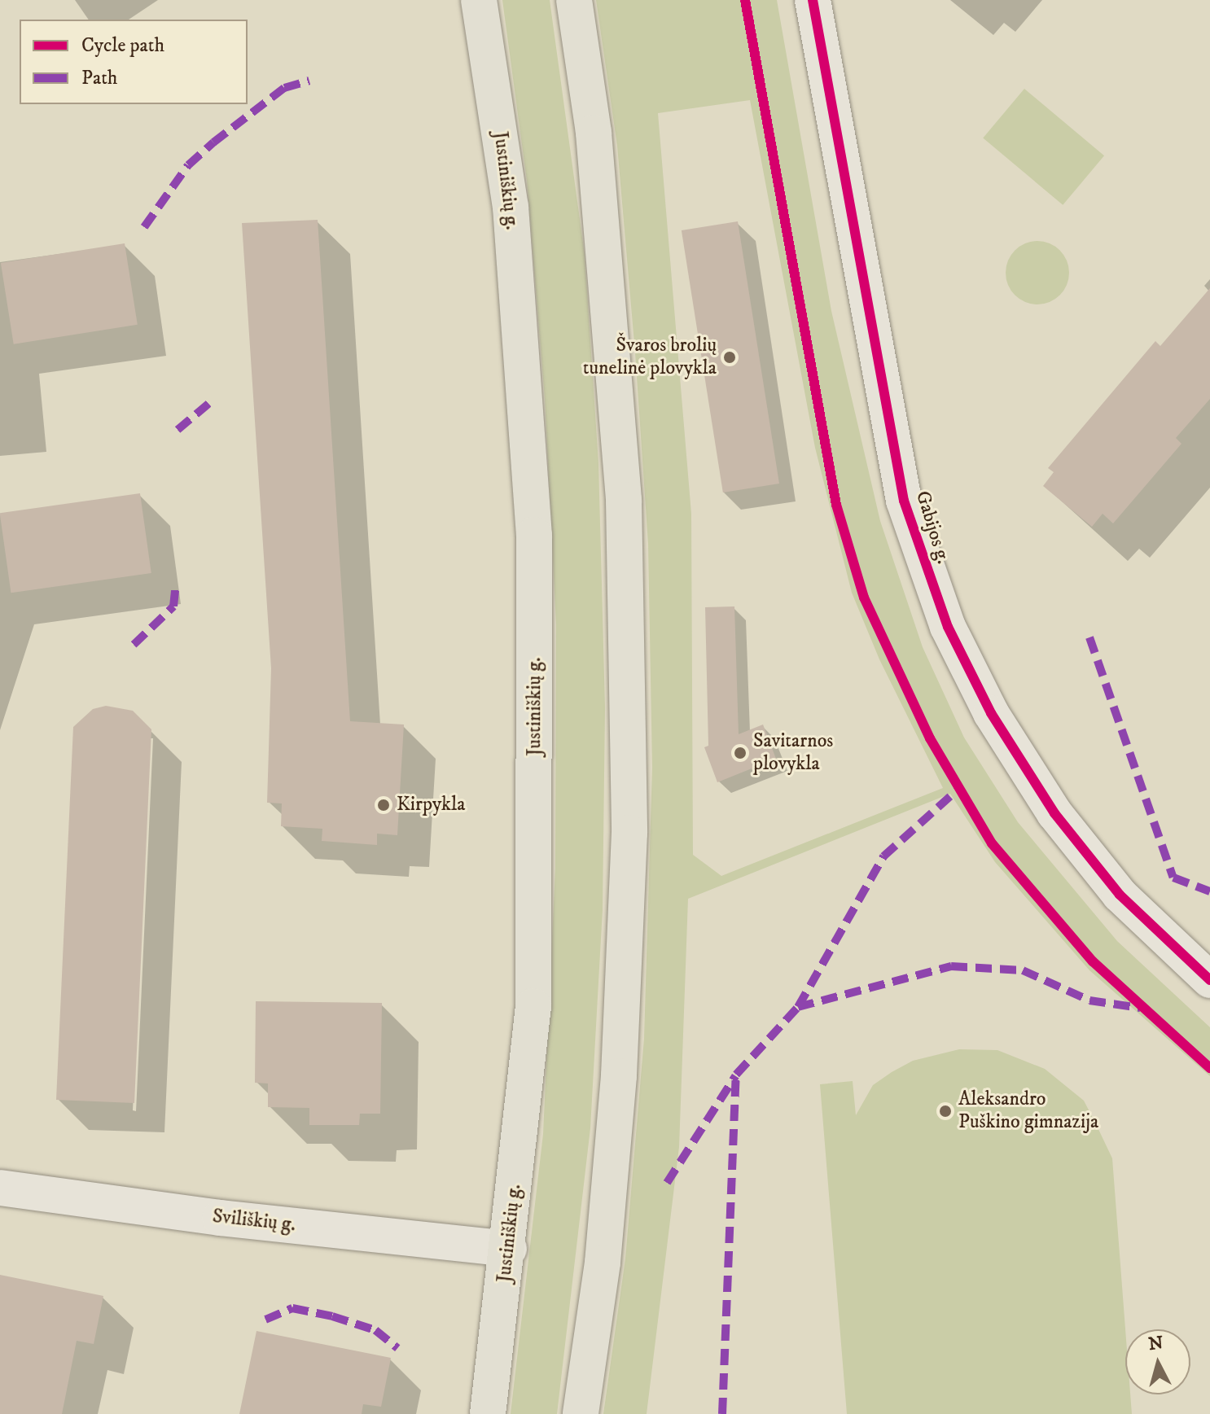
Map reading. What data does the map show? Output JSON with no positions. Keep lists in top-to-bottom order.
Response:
{
  "streets": {
    "main road": ["Justiniškių g."],
    "street": ["Gabijos g.", "Sviliškių g."]
  },
  "crossings": [
    ["Justiniškių g.", "Sviliškių g."]
  ],
  "places": [
    "Švaros brolių tunelinė plovykla",
    "Savitarnos plovykla",
    "Kirpykla",
    "Aleksandro Puškino gimnazija"
  ],
  "legend": ["Cycle path", "Path"],
  "north": "top"
}
